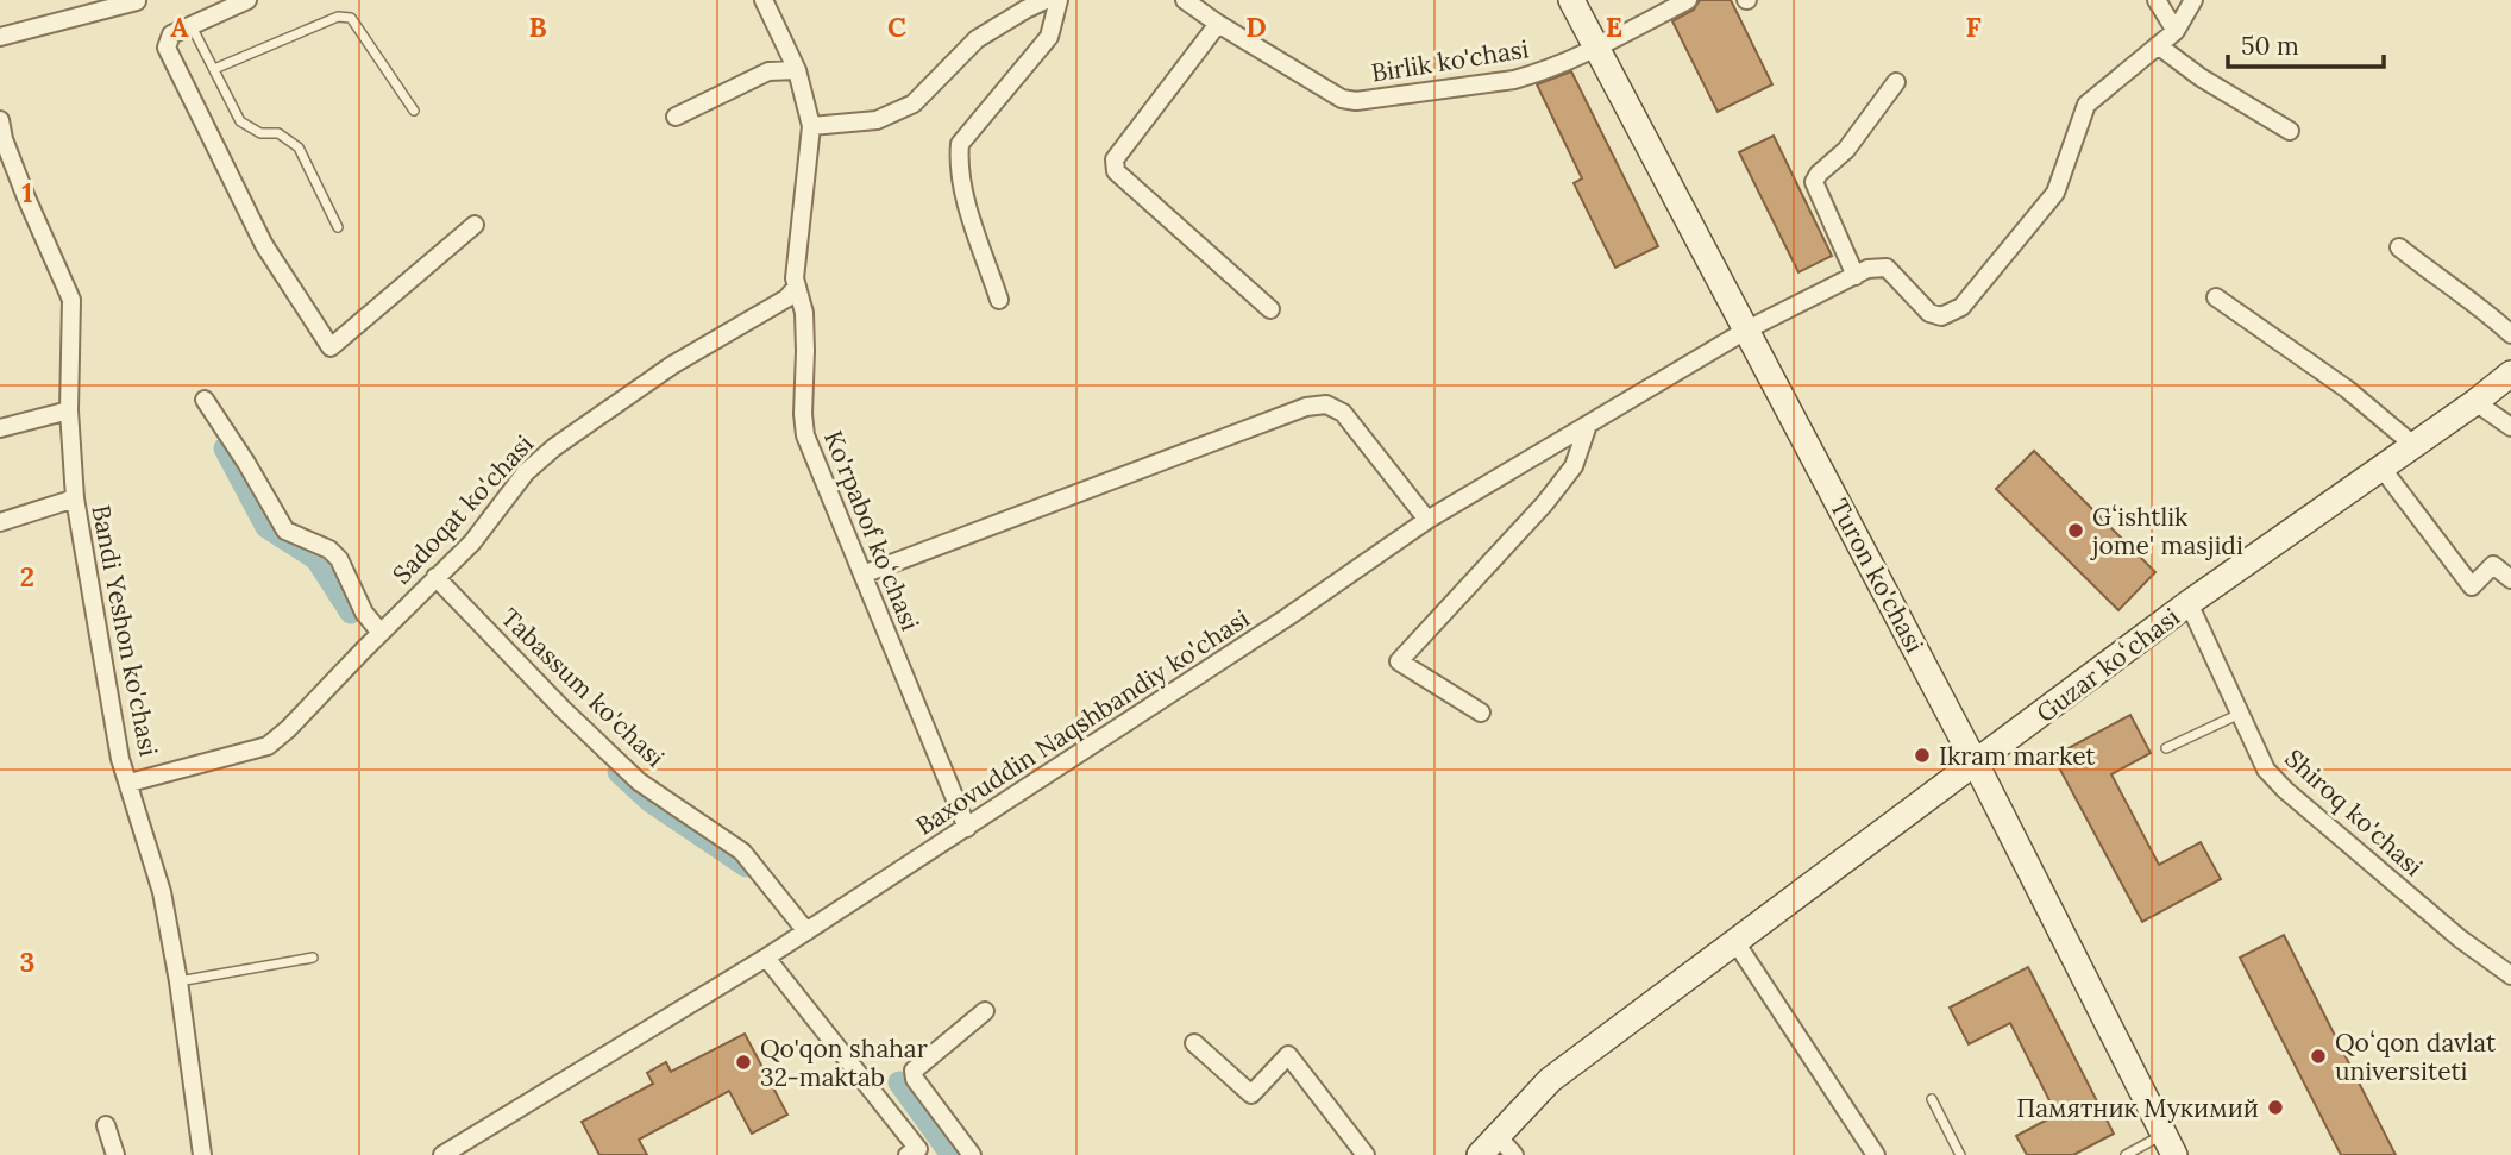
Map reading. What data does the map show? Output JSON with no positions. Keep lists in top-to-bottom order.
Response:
{
  "streets": {
    "main road": ["Turon ko'chasi", "Guzar koʻchasi"],
    "street": [
      "Birlik ko'chasi",
      "Sadoqat ko'chasi",
      "Ko'rpabof koʻchasi",
      "Bandi Yeshon ko'chasi",
      "Tabassum ko'chasi",
      "Baxovuddin Naqshbandiy ko'chasi",
      "Shiroq ko'chasi"
    ]
  },
  "crossings": [
    ["Birlik ko'chasi", "Turon ko'chasi"],
    ["Sadoqat ko'chasi", "Ko'rpabof koʻchasi"],
    ["Sadoqat ko'chasi", "Bandi Yeshon ko'chasi"],
    ["Sadoqat ko'chasi", "Tabassum ko'chasi"],
    ["Ko'rpabof koʻchasi", "Baxovuddin Naqshbandiy ko'chasi"],
    ["Turon ko'chasi", "Guzar koʻchasi"],
    ["Turon ko'chasi", "Baxovuddin Naqshbandiy ko'chasi"],
    ["Guzar koʻchasi", "Shiroq ko'chasi"],
    ["Tabassum ko'chasi", "Baxovuddin Naqshbandiy ko'chasi"]
  ],
  "places": [
    "Gʻishtlik jome' masjidi",
    "Ikram market",
    "Qoʻqon davlat universiteti",
    "Qo'qon shahar 32-maktab",
    "Памятник Мукимий"
  ],
  "scale_bar": "50 m",
  "grid": {
    "columns": [
      "A",
      "B",
      "C",
      "D",
      "E",
      "F"
    ],
    "rows": ["1", "2", "3"]
  }
}
